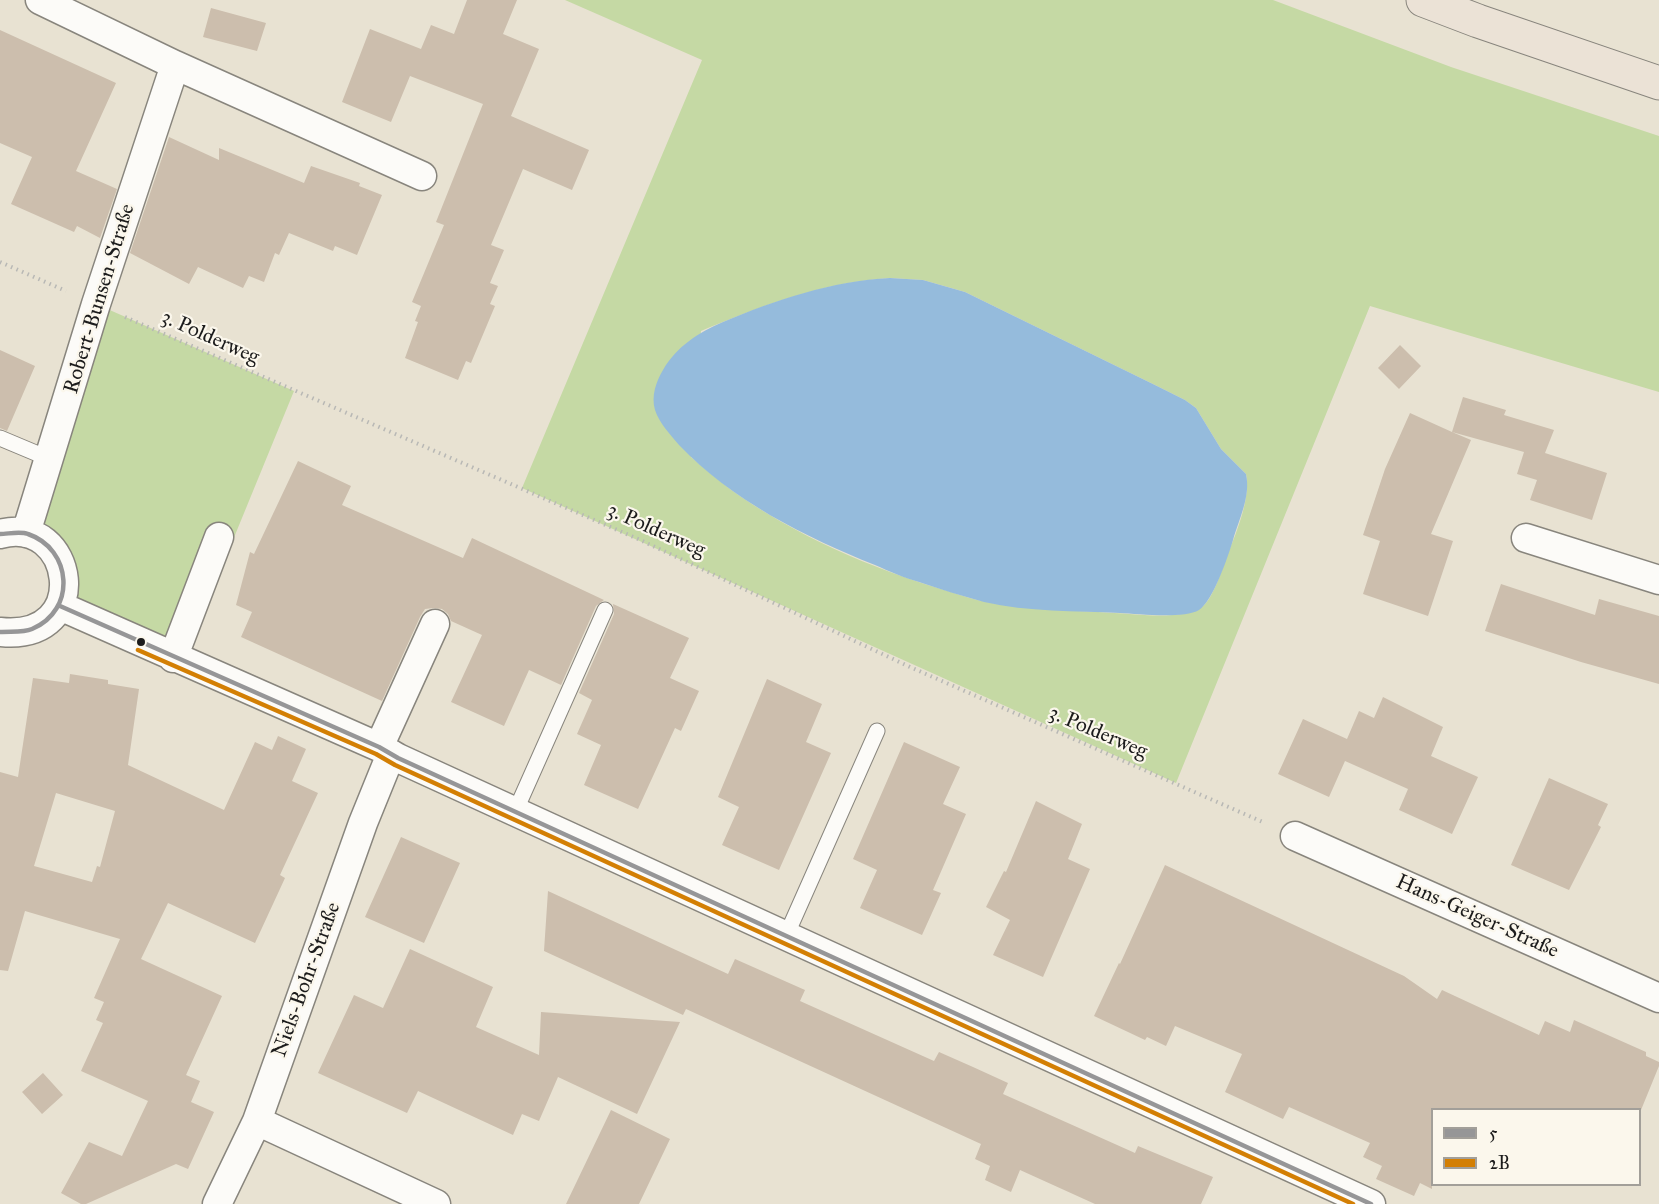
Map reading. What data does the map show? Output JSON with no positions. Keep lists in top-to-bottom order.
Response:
{
  "streets": {
    "street": ["Robert-Bunsen-Straße", "Hans-Geiger-Straße", "Niels-Bohr-Straße"],
    "path": ["3. Polderweg"]
  },
  "crossings": [
    ["Robert-Bunsen-Straße", "3. Polderweg"],
    ["3. Polderweg", "Hans-Geiger-Straße"]
  ],
  "lines": ["transit line 5", "transit line 2B"],
  "legend": ["5", "2B"]
}
